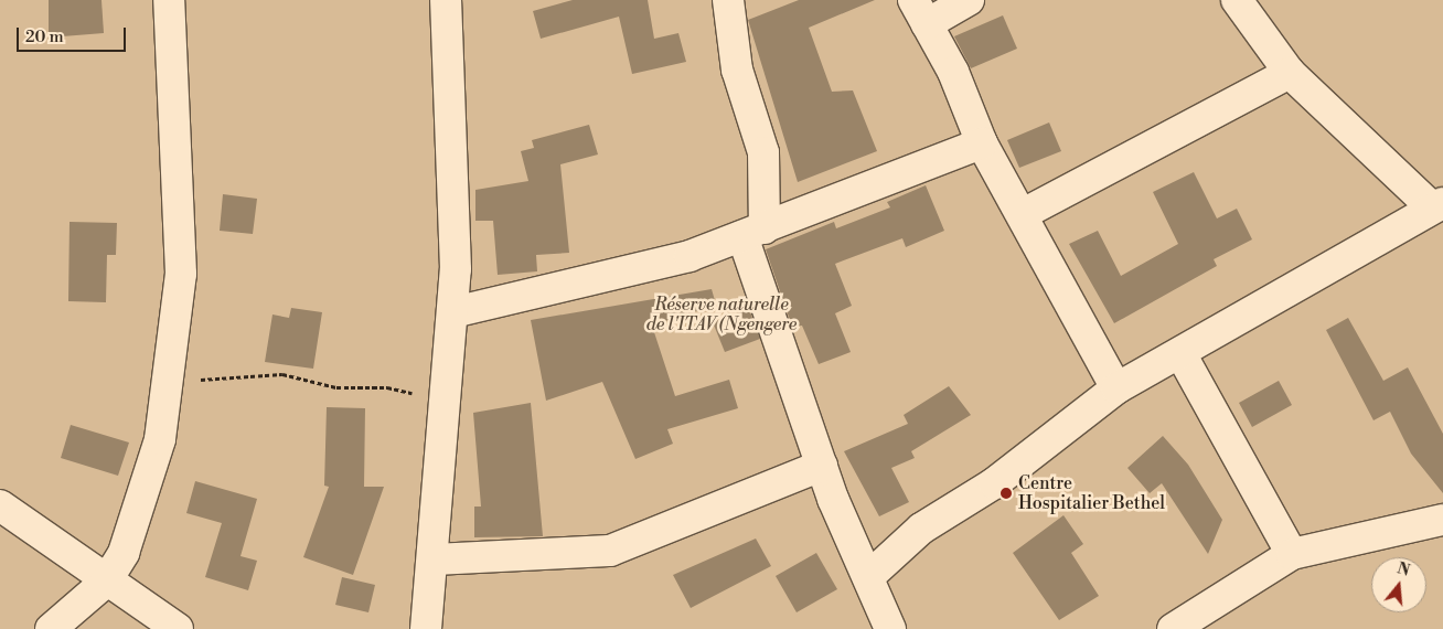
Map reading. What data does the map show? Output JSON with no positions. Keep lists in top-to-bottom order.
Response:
{
  "parks": ["Réserve naturelle de l'ITAV (Ngengere"],
  "places": ["Centre Hospitalier Bethel"],
  "scale_bar": "20 m",
  "north": "top"
}
